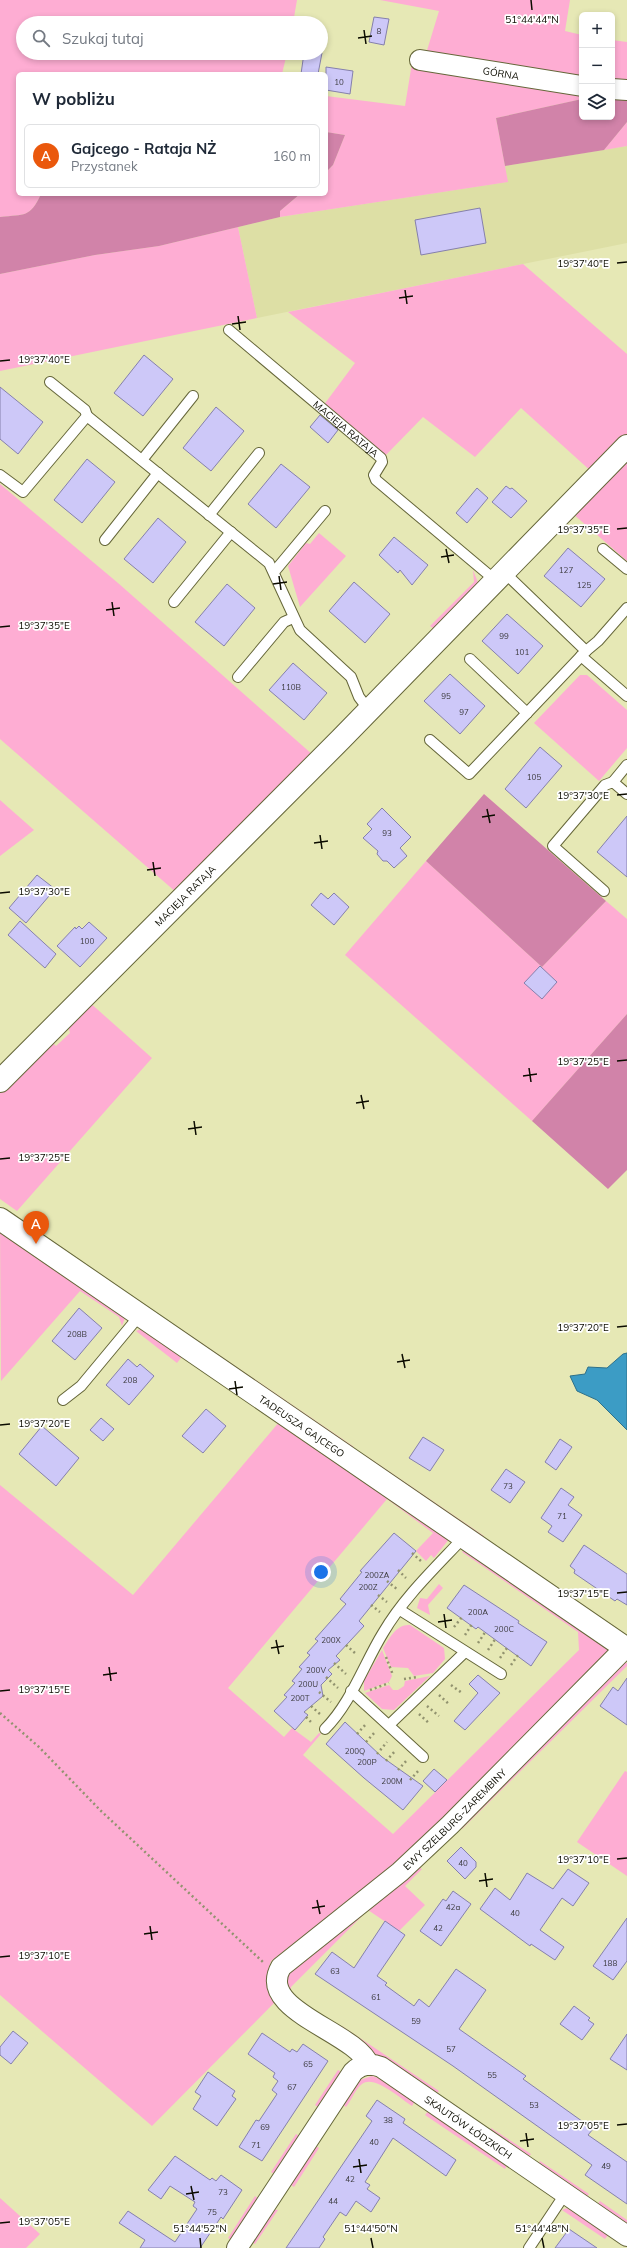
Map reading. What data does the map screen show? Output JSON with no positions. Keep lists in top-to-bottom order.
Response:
{
  "streets": {
    "street": [
      "GÓRNA",
      "MACIEJA RATAJA",
      "TADEUSZA GAJCEGO",
      "EWY SZELBURG-ZAREMBINY",
      "SKAUTÓW ŁÓDZKICH"
    ]
  },
  "crossings": [
    ["TADEUSZA GAJCEGO", "EWY SZELBURG-ZAREMBINY"]
  ],
  "house_numbers": [
    "8",
    "10",
    "127",
    "125",
    "99",
    "101",
    "110B",
    "95",
    "97",
    "105",
    "93",
    "100",
    "208B",
    "208",
    "73",
    "71",
    "200ZA",
    "200Z",
    "200A",
    "200C",
    "200X",
    "200V",
    "200U",
    "200T",
    "200Q",
    "200P",
    "200M",
    "40",
    "42a",
    "40",
    "42",
    "188",
    "63",
    "61",
    "59",
    "57",
    "65",
    "55",
    "67",
    "53",
    "38",
    "69",
    "40",
    "71",
    "49",
    "42",
    "73",
    "44",
    "75"
  ],
  "page": {
    "map_buttons": ["+", "−"],
    "search": "Szukaj tutaj",
    "heading": "W pobliżu",
    "list": [
      {
        "mark": "A",
        "name": "Gajcego - Rataja NŻ",
        "note": "Przystanek",
        "value": "160 m"
      }
    ],
    "pins": "A"
  },
  "coordinates": [
    "51°44'44\"N",
    "19°37'40\"E",
    "19°37'35\"E",
    "19°37'30\"E",
    "19°37'25\"E",
    "19°37'20\"E",
    "19°37'15\"E",
    "19°37'10\"E",
    "19°37'05\"E",
    "51°44'52\"N",
    "51°44'50\"N",
    "51°44'48\"N"
  ]
}
